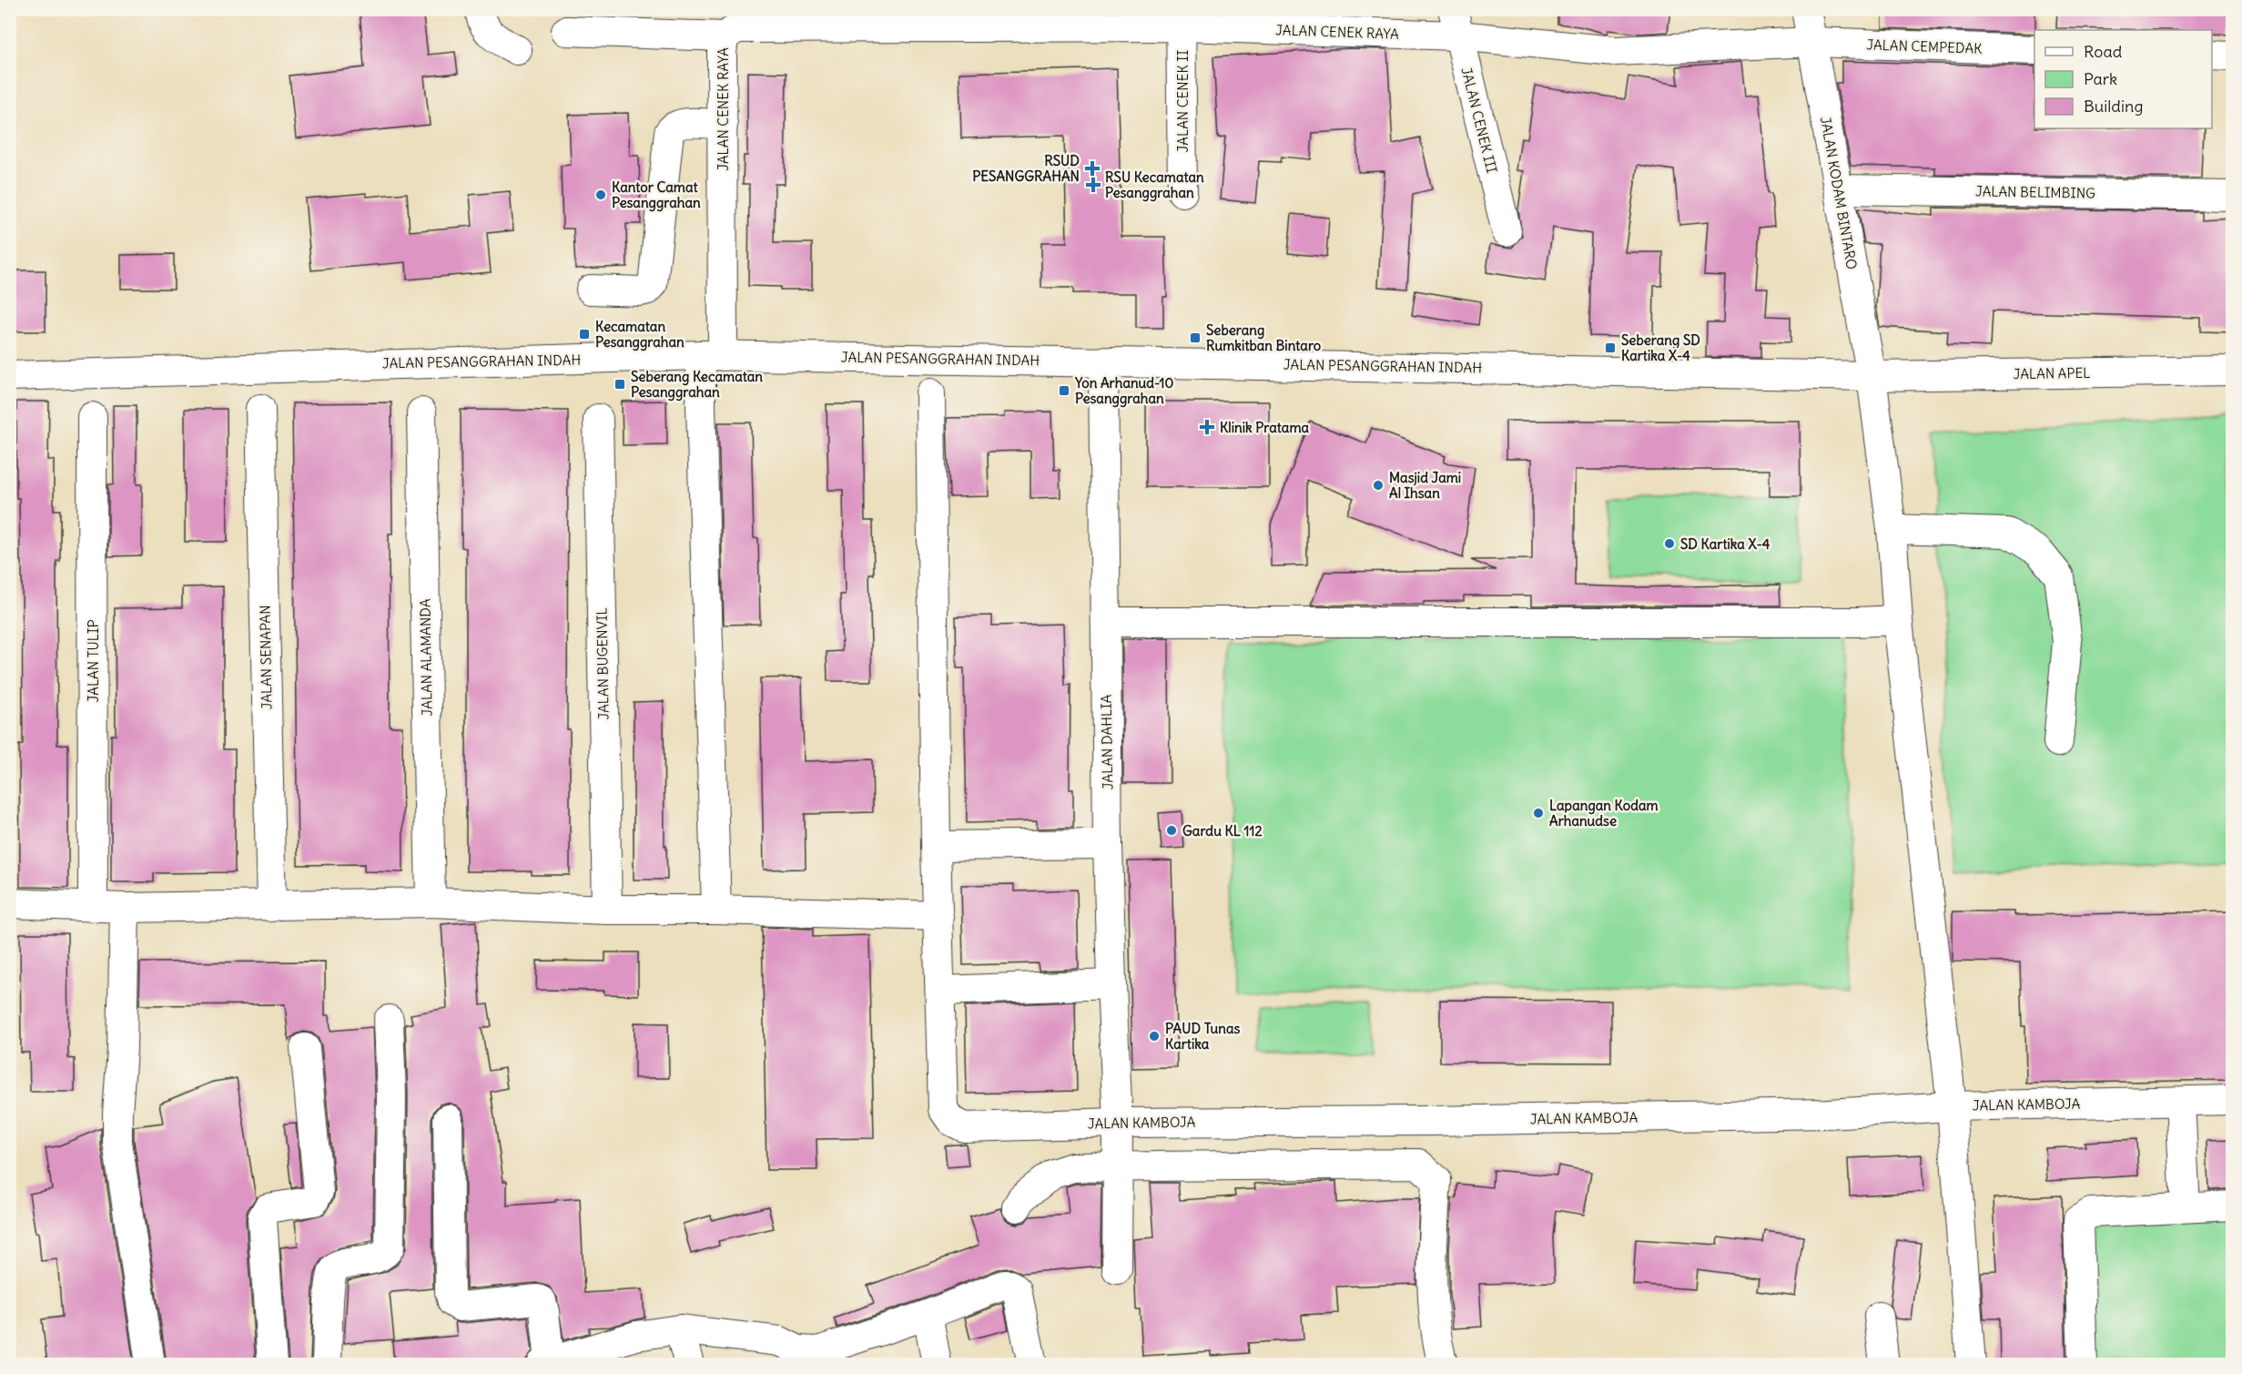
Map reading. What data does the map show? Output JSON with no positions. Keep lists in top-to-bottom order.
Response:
{
  "streets": {
    "street": [
      "JALAN CENEK RAYA",
      "JALAN CEMPEDAK",
      "JALAN CENEK II",
      "JALAN CENEK III",
      "JALAN BELIMBING",
      "JALAN KODAM BINTARO",
      "JALAN PESANGGRAHAN INDAH",
      "JALAN APEL",
      "JALAN SENAPAN",
      "JALAN ALAMANDA",
      "JALAN TULIP",
      "JALAN BUGENVIL",
      "JALAN DAHLIA",
      "JALAN KAMBOJA"
    ]
  },
  "crossings": [
    ["JALAN CENEK RAYA", "JALAN CEMPEDAK"],
    ["JALAN CENEK RAYA", "JALAN CENEK II"],
    ["JALAN CENEK RAYA", "JALAN CENEK III"],
    ["JALAN CENEK RAYA", "JALAN KODAM BINTARO"],
    ["JALAN CENEK RAYA", "JALAN PESANGGRAHAN INDAH"],
    ["JALAN CEMPEDAK", "JALAN KODAM BINTARO"],
    ["JALAN BELIMBING", "JALAN KODAM BINTARO"],
    ["JALAN KODAM BINTARO", "JALAN PESANGGRAHAN INDAH"],
    ["JALAN KODAM BINTARO", "JALAN APEL"],
    ["JALAN KODAM BINTARO", "JALAN KAMBOJA"],
    ["JALAN PESANGGRAHAN INDAH", "JALAN APEL"],
    ["JALAN PESANGGRAHAN INDAH", "JALAN DAHLIA"],
    ["JALAN DAHLIA", "JALAN KAMBOJA"]
  ],
  "places": {
    "health": ["RSUD PESANGGRAHAN", "RSU Kecamatan Pesanggrahan", "Klinik Pratama"],
    "other": [
      "Kantor Camat Pesanggrahan",
      "Masjid Jami Al Ihsan",
      "SD Kartika X-4",
      "Lapangan Kodam Arhanudse",
      "Gardu KL 112",
      "PAUD Tunas Kartika"
    ],
    "transit": [
      "Kecamatan Pesanggrahan",
      "Seberang Rumkitban Bintaro",
      "Seberang SD Kartika X-4",
      "Seberang Kecamatan Pesanggrahan",
      "Yon Arhanud-10 Pesanggrahan"
    ]
  },
  "legend": ["Road", "Park", "Building"]
}
